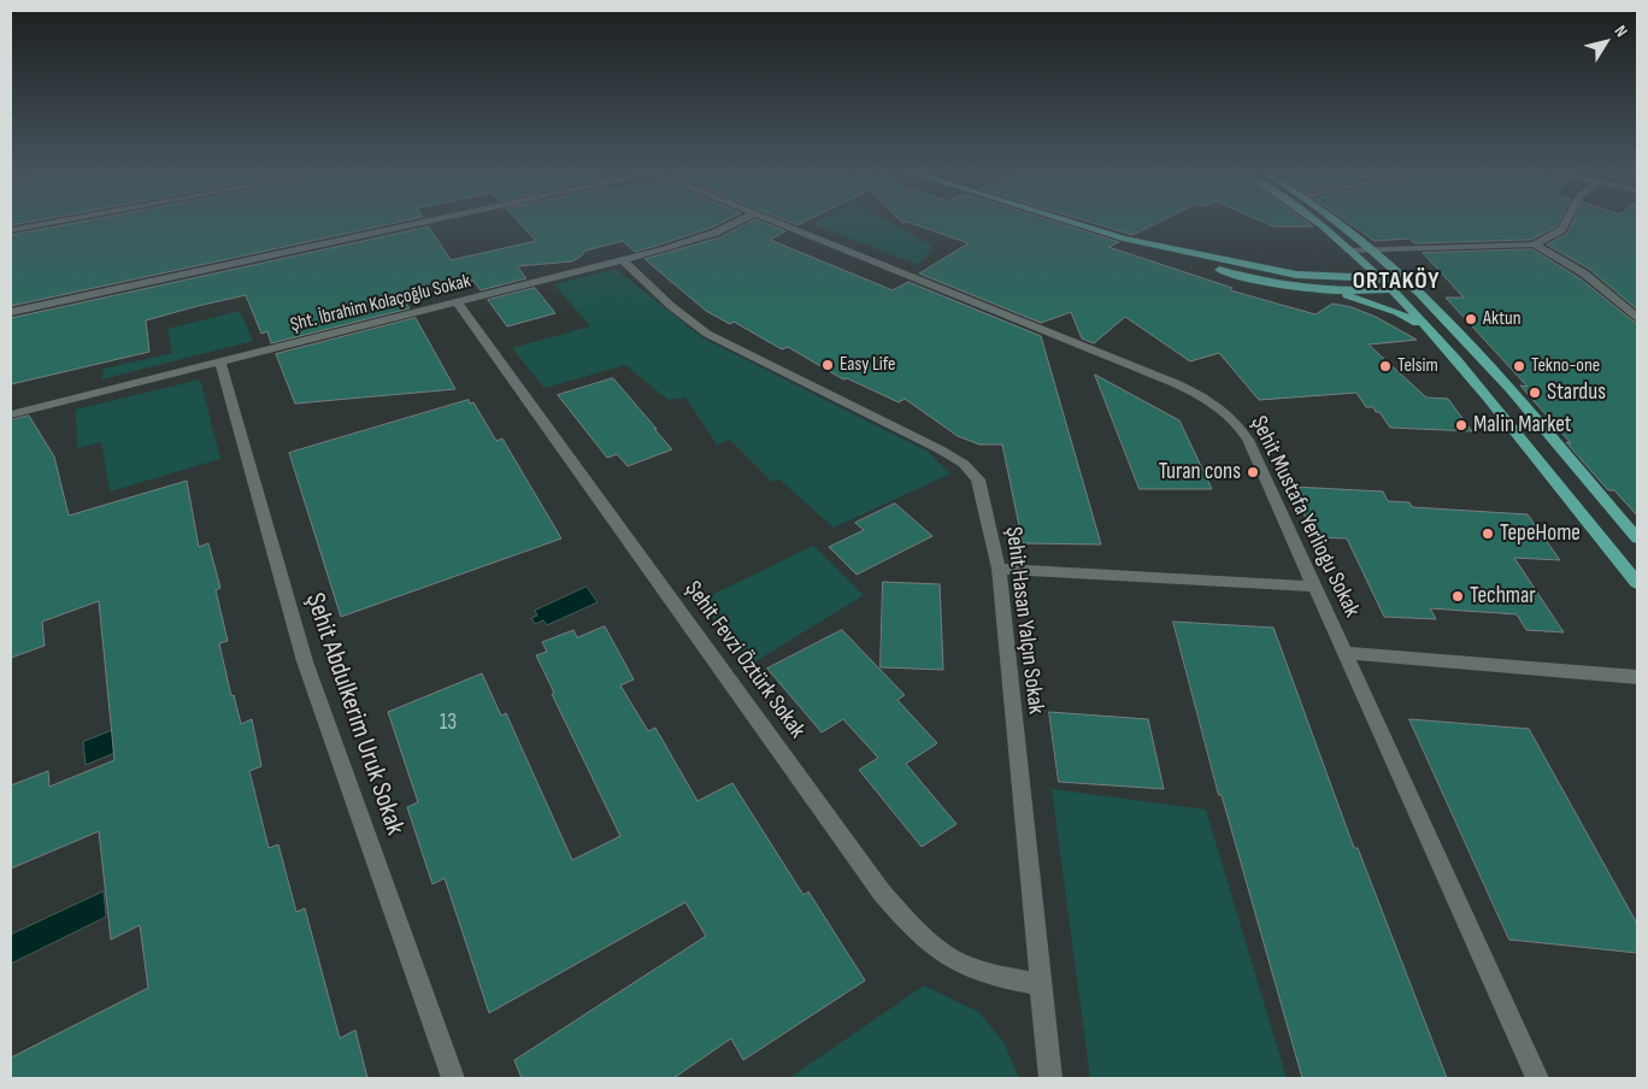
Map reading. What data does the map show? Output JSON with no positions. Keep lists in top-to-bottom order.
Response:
{
  "streets": {
    "street": [
      "Şht. İbrahim Kolaçoğlu Sokak",
      "Şehit Mustafa Yerliogu Sokak",
      "Şehit Hasan Yalçın Sokak",
      "Şehit Fevzi Öztürk Sokak",
      "Şehit Abdulkerim Uruk Sokak"
    ]
  },
  "crossings": [
    ["Şht. İbrahim Kolaçoğlu Sokak", "Şehit Hasan Yalçın Sokak"],
    ["Şht. İbrahim Kolaçoğlu Sokak", "Şehit Fevzi Öztürk Sokak"],
    ["Şht. İbrahim Kolaçoğlu Sokak", "Şehit Abdulkerim Uruk Sokak"],
    ["Şehit Hasan Yalçın Sokak", "Şehit Fevzi Öztürk Sokak"]
  ],
  "districts": ["ORTAKÖY"],
  "places": [
    "Aktun",
    "Easy Life",
    "Telsim",
    "Tekno-one",
    "Stardus",
    "Malin Market",
    "Turan cons",
    "TepeHome",
    "Techmar"
  ],
  "house_numbers": ["13"],
  "north": "top right"
}
